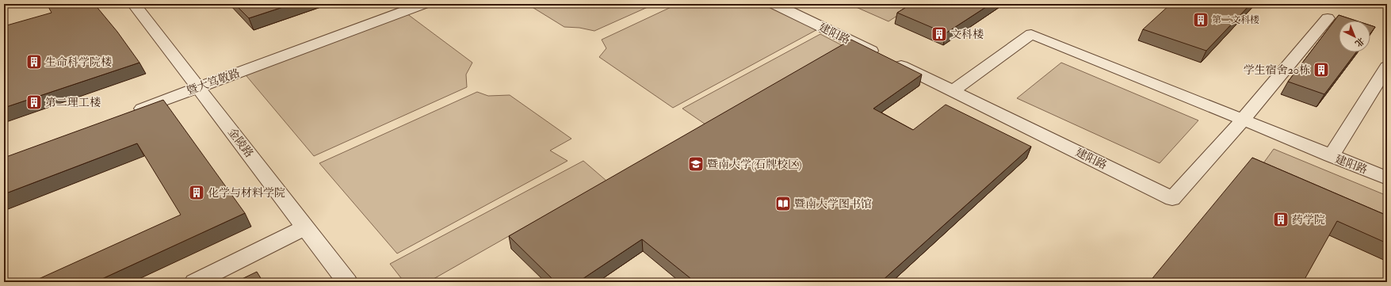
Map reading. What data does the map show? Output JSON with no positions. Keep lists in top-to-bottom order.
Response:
{
  "streets": {
    "street": ["建阳路", "暨大笃敬路", "金陵路"]
  },
  "crossings": [
    ["暨大笃敬路", "金陵路"]
  ],
  "places": {
    "building": [
      "第二文科楼",
      "文科楼",
      "生命科学院楼",
      "学生宿舍20栋",
      "第二理工楼",
      "化学与材料学院",
      "药学院"
    ],
    "school or university": ["暨南大学(石牌校区)"],
    "library": ["暨南大学图书馆"]
  },
  "north": "bottom right"
}
